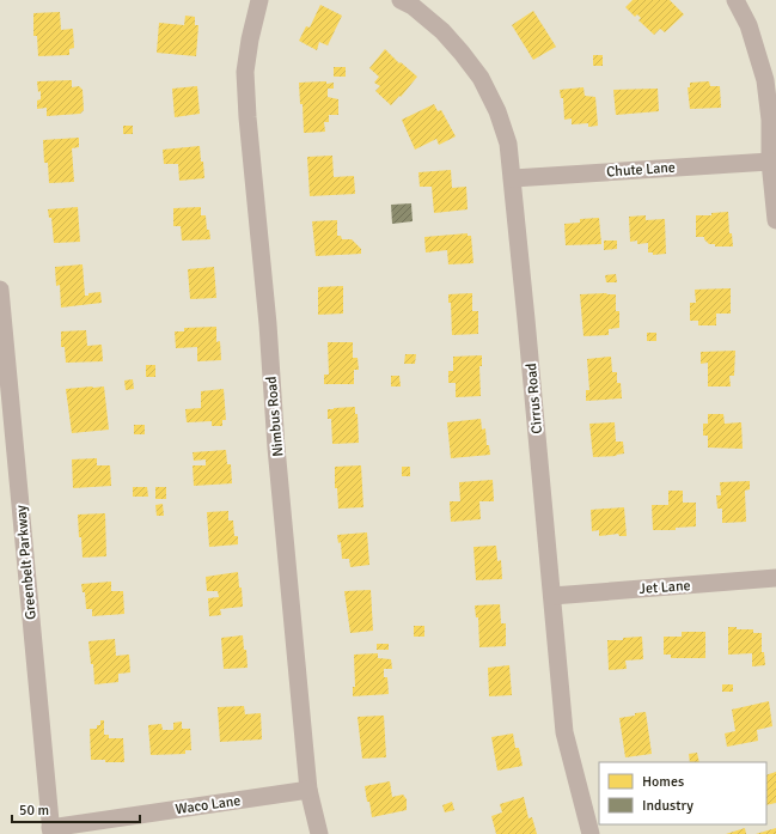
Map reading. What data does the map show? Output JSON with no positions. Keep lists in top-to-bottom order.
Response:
{
  "streets": {
    "street": [
      "Chute Lane",
      "Cirrus Road",
      "Nimbus Road",
      "Greenbelt Parkway",
      "Jet Lane",
      "Waco Lane"
    ]
  },
  "crossings": [
    ["Chute Lane", "Cirrus Road"],
    ["Cirrus Road", "Jet Lane"],
    ["Nimbus Road", "Waco Lane"],
    ["Greenbelt Parkway", "Waco Lane"]
  ],
  "legend": ["Homes", "Industry"],
  "scale_bar": "50 m"
}
